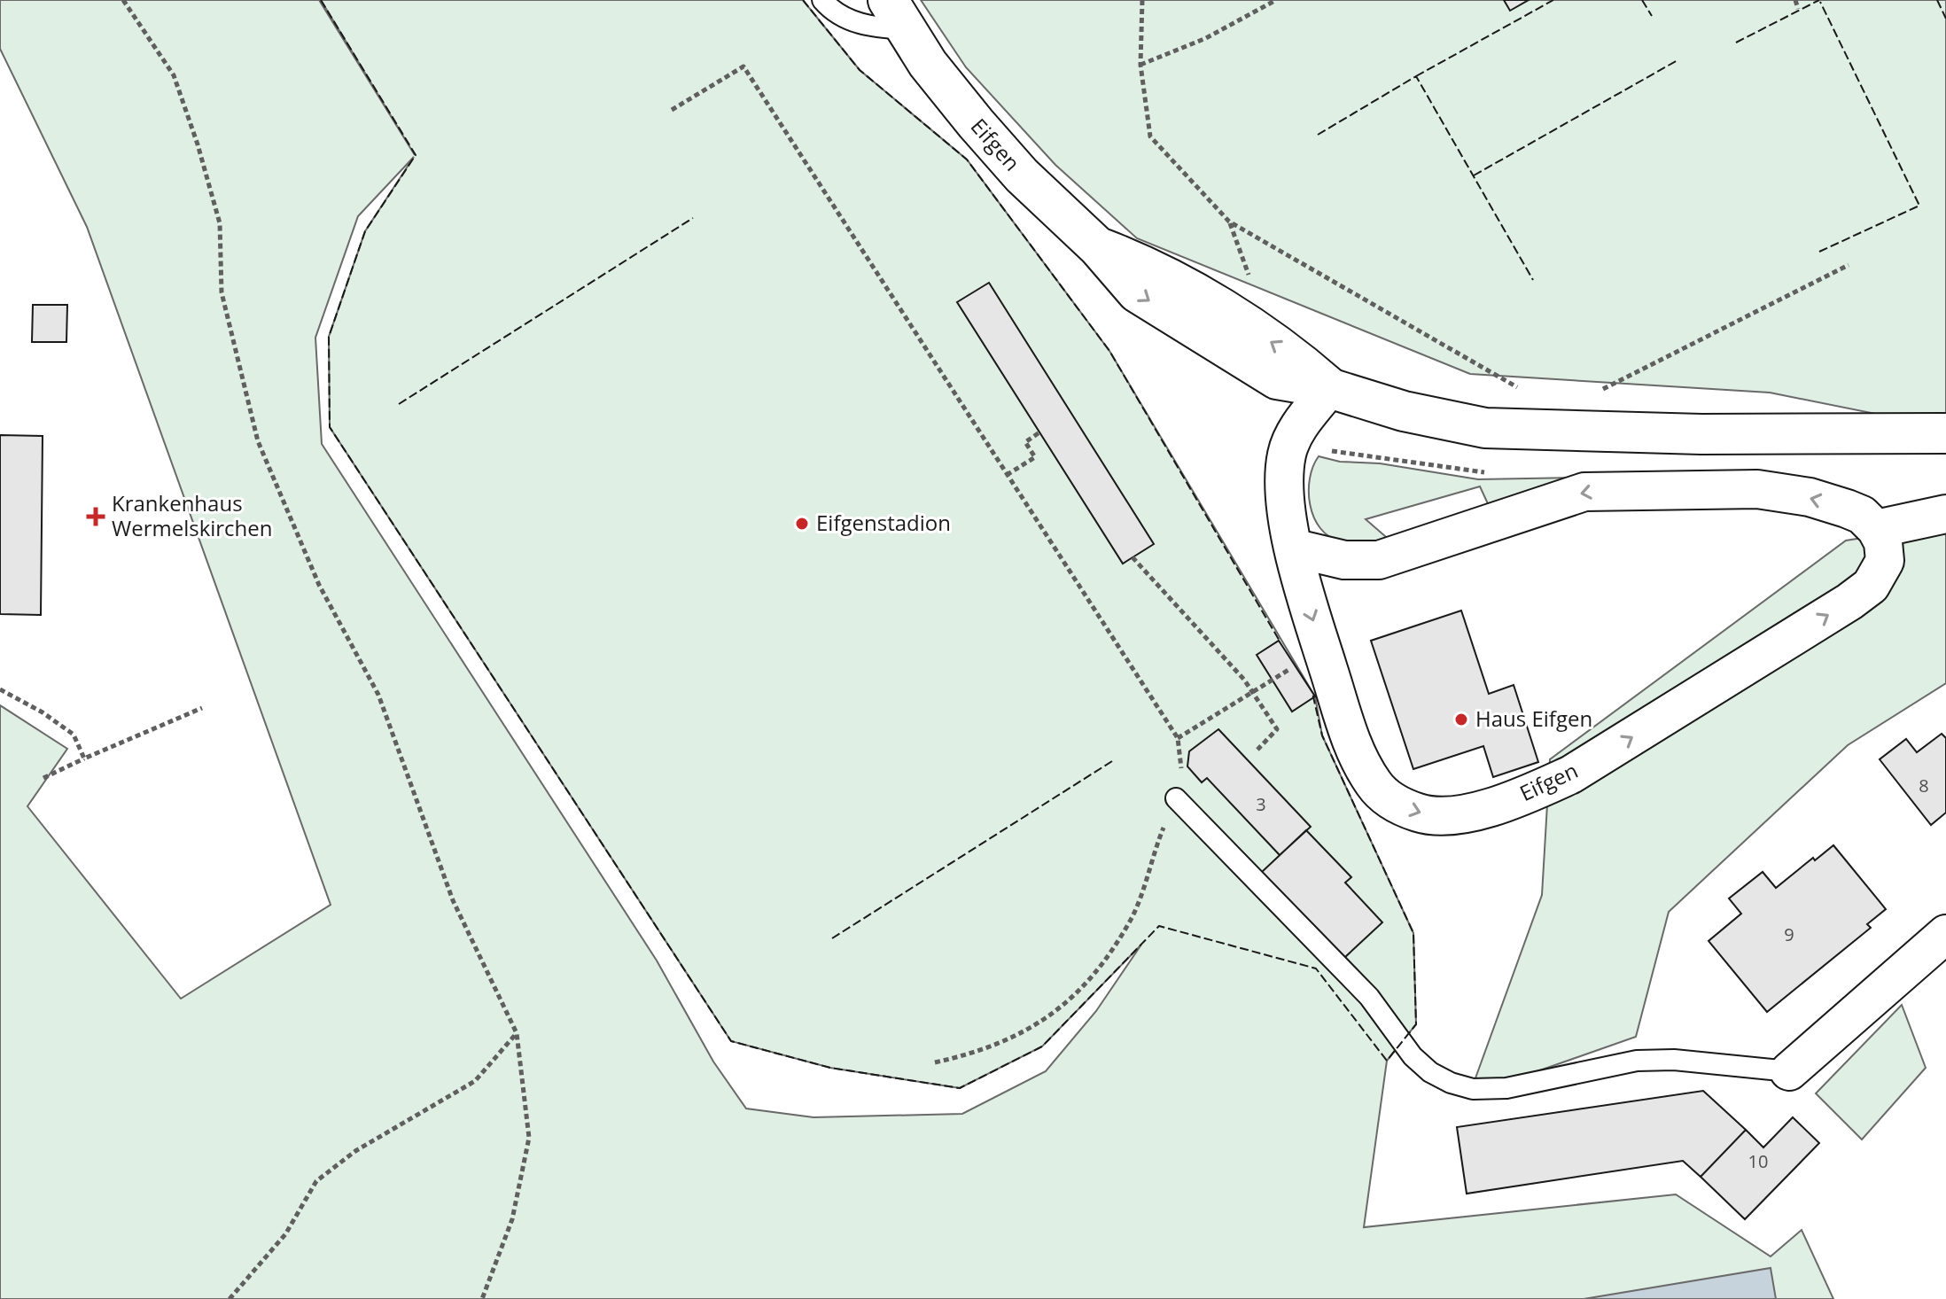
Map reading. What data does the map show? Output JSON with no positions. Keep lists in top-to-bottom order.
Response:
{
  "streets": {
    "main road": ["Eifgen"]
  },
  "places": {
    "health": ["Krankenhaus Wermelskirchen"],
    "other": ["Eifgenstadion", "Haus Eifgen"]
  },
  "house_numbers": [
    "8",
    "3",
    "9",
    "10"
  ]
}
